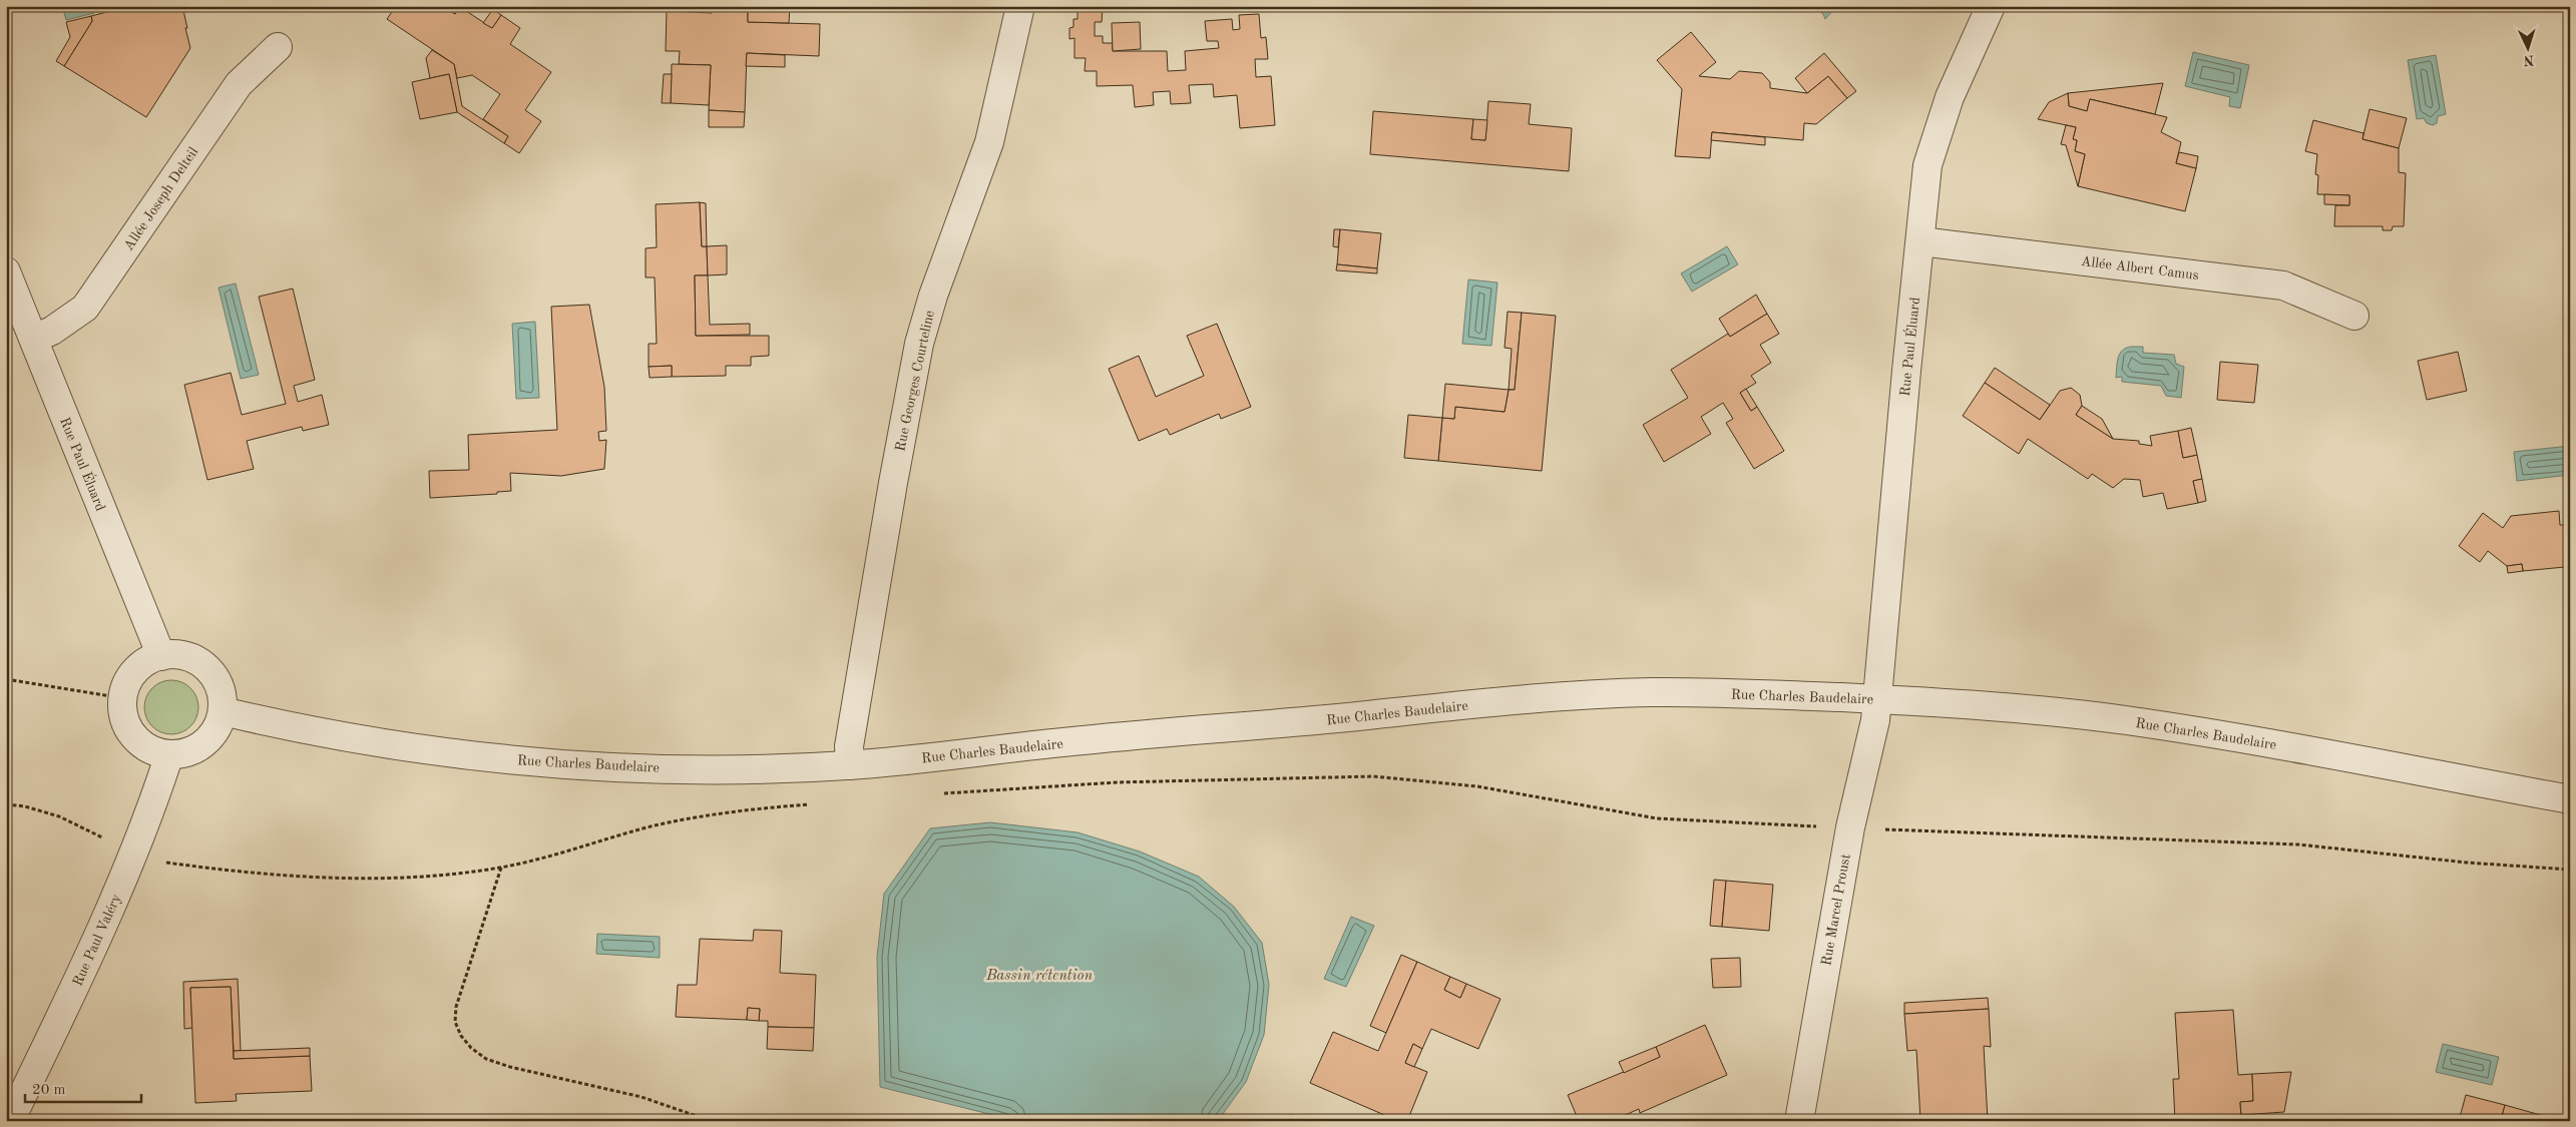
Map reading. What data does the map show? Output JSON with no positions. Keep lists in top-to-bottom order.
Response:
{
  "streets": {
    "street": [
      "Allée Joseph Delteil",
      "Allée Albert Camus",
      "Rue Paul Éluard",
      "Rue Georges Courteline",
      "Rue Charles Baudelaire",
      "Rue Marcel Proust",
      "Rue Paul Valéry"
    ]
  },
  "crossings": [
    ["Allée Joseph Delteil", "Rue Paul Éluard"],
    ["Allée Albert Camus", "Rue Paul Éluard"],
    ["Rue Paul Éluard", "Rue Charles Baudelaire"],
    ["Rue Paul Éluard", "Rue Marcel Proust"],
    ["Rue Paul Éluard", "Rue Paul Valéry"],
    ["Rue Georges Courteline", "Rue Charles Baudelaire"],
    ["Rue Charles Baudelaire", "Rue Marcel Proust"],
    ["Rue Charles Baudelaire", "Rue Paul Valéry"]
  ],
  "water": ["Bassin rétention"],
  "scale_bar": "20 m",
  "north": "bottom"
}
